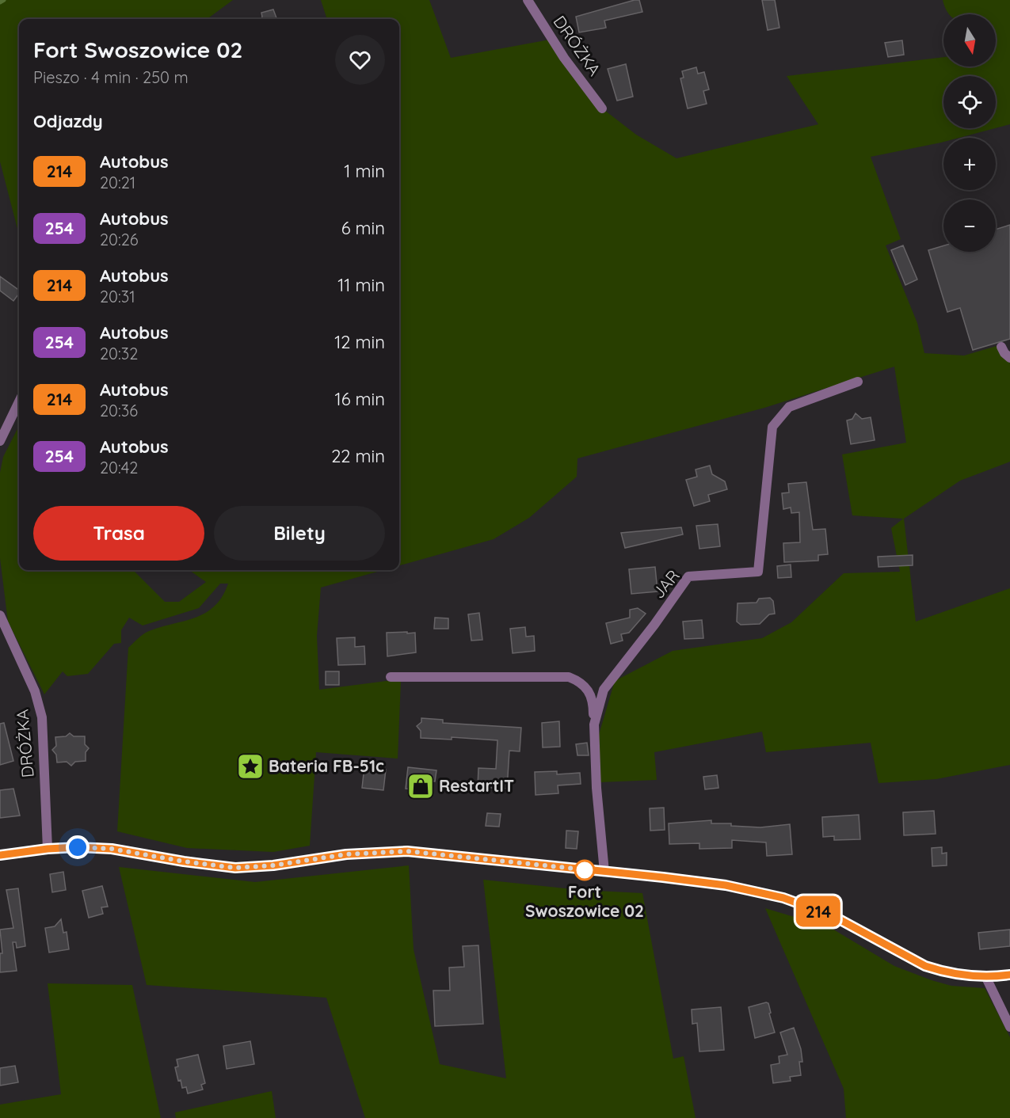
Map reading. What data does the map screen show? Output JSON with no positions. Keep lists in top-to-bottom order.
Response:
{
  "streets": {
    "street": ["DRÓŻKA", "JAR"]
  },
  "places": {
    "place": ["Bateria FB-51c"],
    "shop": ["RestartIT"],
    "other": ["Fort Swoszowice 02"]
  },
  "lines": ["bus line 214"],
  "north": "bottom",
  "page": {
    "on_map": "214",
    "map_buttons": ["+", "−"],
    "heading": [
      ["Fort Swoszowice 02", "Pieszo · 4 min · 250 m"],
      "Odjazdy"
    ],
    "list": [
      {
        "mark": "214",
        "name": "Autobus",
        "note": "20:21",
        "value": "1 min"
      },
      {
        "mark": "254",
        "name": "Autobus",
        "note": "20:26",
        "value": "6 min"
      },
      {
        "mark": "214",
        "name": "Autobus",
        "note": "20:31",
        "value": "11 min"
      },
      {
        "mark": "254",
        "name": "Autobus",
        "note": "20:32",
        "value": "12 min"
      },
      {
        "mark": "214",
        "name": "Autobus",
        "note": "20:36",
        "value": "16 min"
      },
      {
        "mark": "254",
        "name": "Autobus",
        "note": "20:42",
        "value": "22 min"
      }
    ],
    "buttons": ["Trasa", "Bilety"]
  }
}
